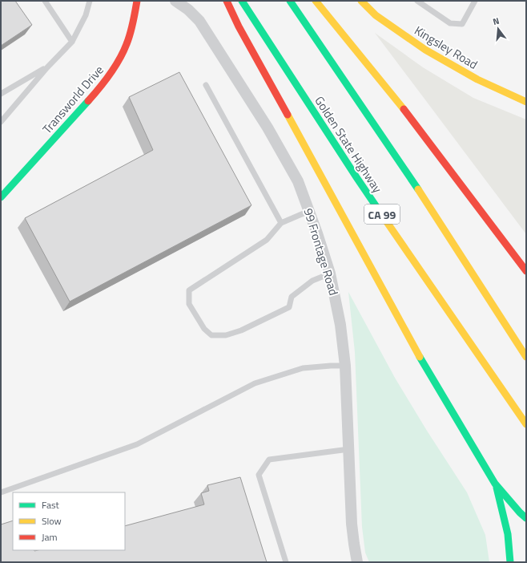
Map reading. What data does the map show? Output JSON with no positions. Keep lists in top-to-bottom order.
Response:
{
  "streets": {
    "main road": [
      "Kingsley Road",
      "Transworld Drive",
      "Golden State Highway",
      "CA 99"
    ],
    "street": ["99 Frontage Road"]
  },
  "legend": ["Fast", "Slow", "Jam"],
  "north": "top"
}
